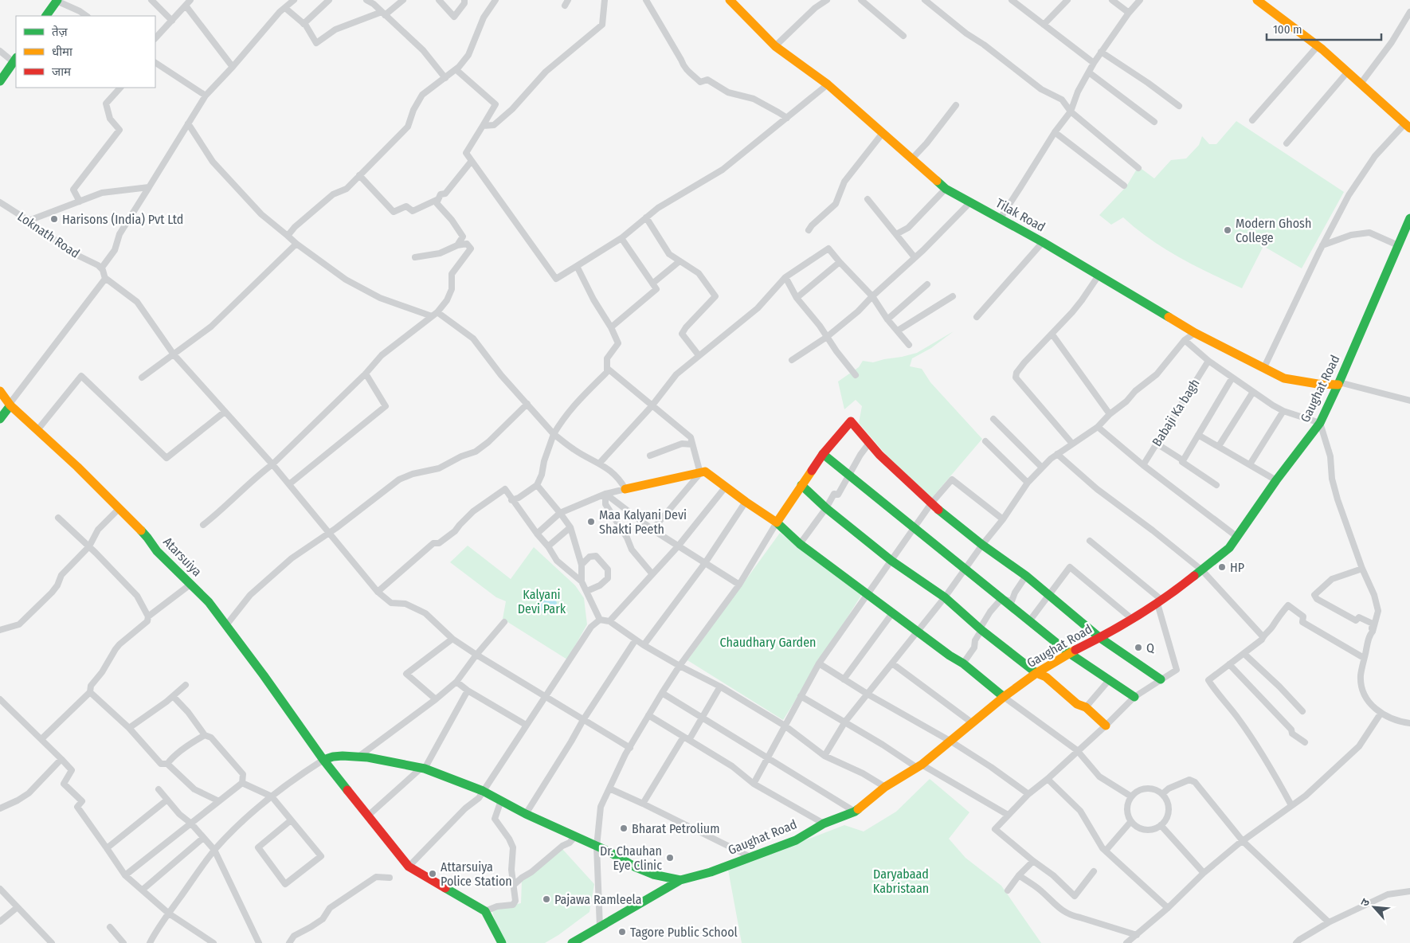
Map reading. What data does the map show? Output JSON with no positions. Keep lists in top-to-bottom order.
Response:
{
  "streets": {
    "street": [
      "Tilak Road",
      "Loknath Road",
      "Gaughat Road",
      "Babaji Ka bagh",
      "Atarsuiya"
    ]
  },
  "crossings": [
    ["Tilak Road", "Gaughat Road"]
  ],
  "parks": ["Kalyani Devi Park", "Chaudhary Garden", "Daryabaad Kabristaan"],
  "places": [
    "Harisons (India) Pvt Ltd",
    "Modern Ghosh College",
    "Maa Kalyani Devi Shakti Peeth",
    "HP",
    "Q",
    "Bharat Petrolium",
    "Dr. Chauhan Eye Clinic",
    "Attarsuiya Police Station",
    "Pajawa Ramleela",
    "Tagore Public School"
  ],
  "legend": ["तेज़", "धीमा", "जाम"],
  "scale_bar": "100 m",
  "north": "top left"
}
